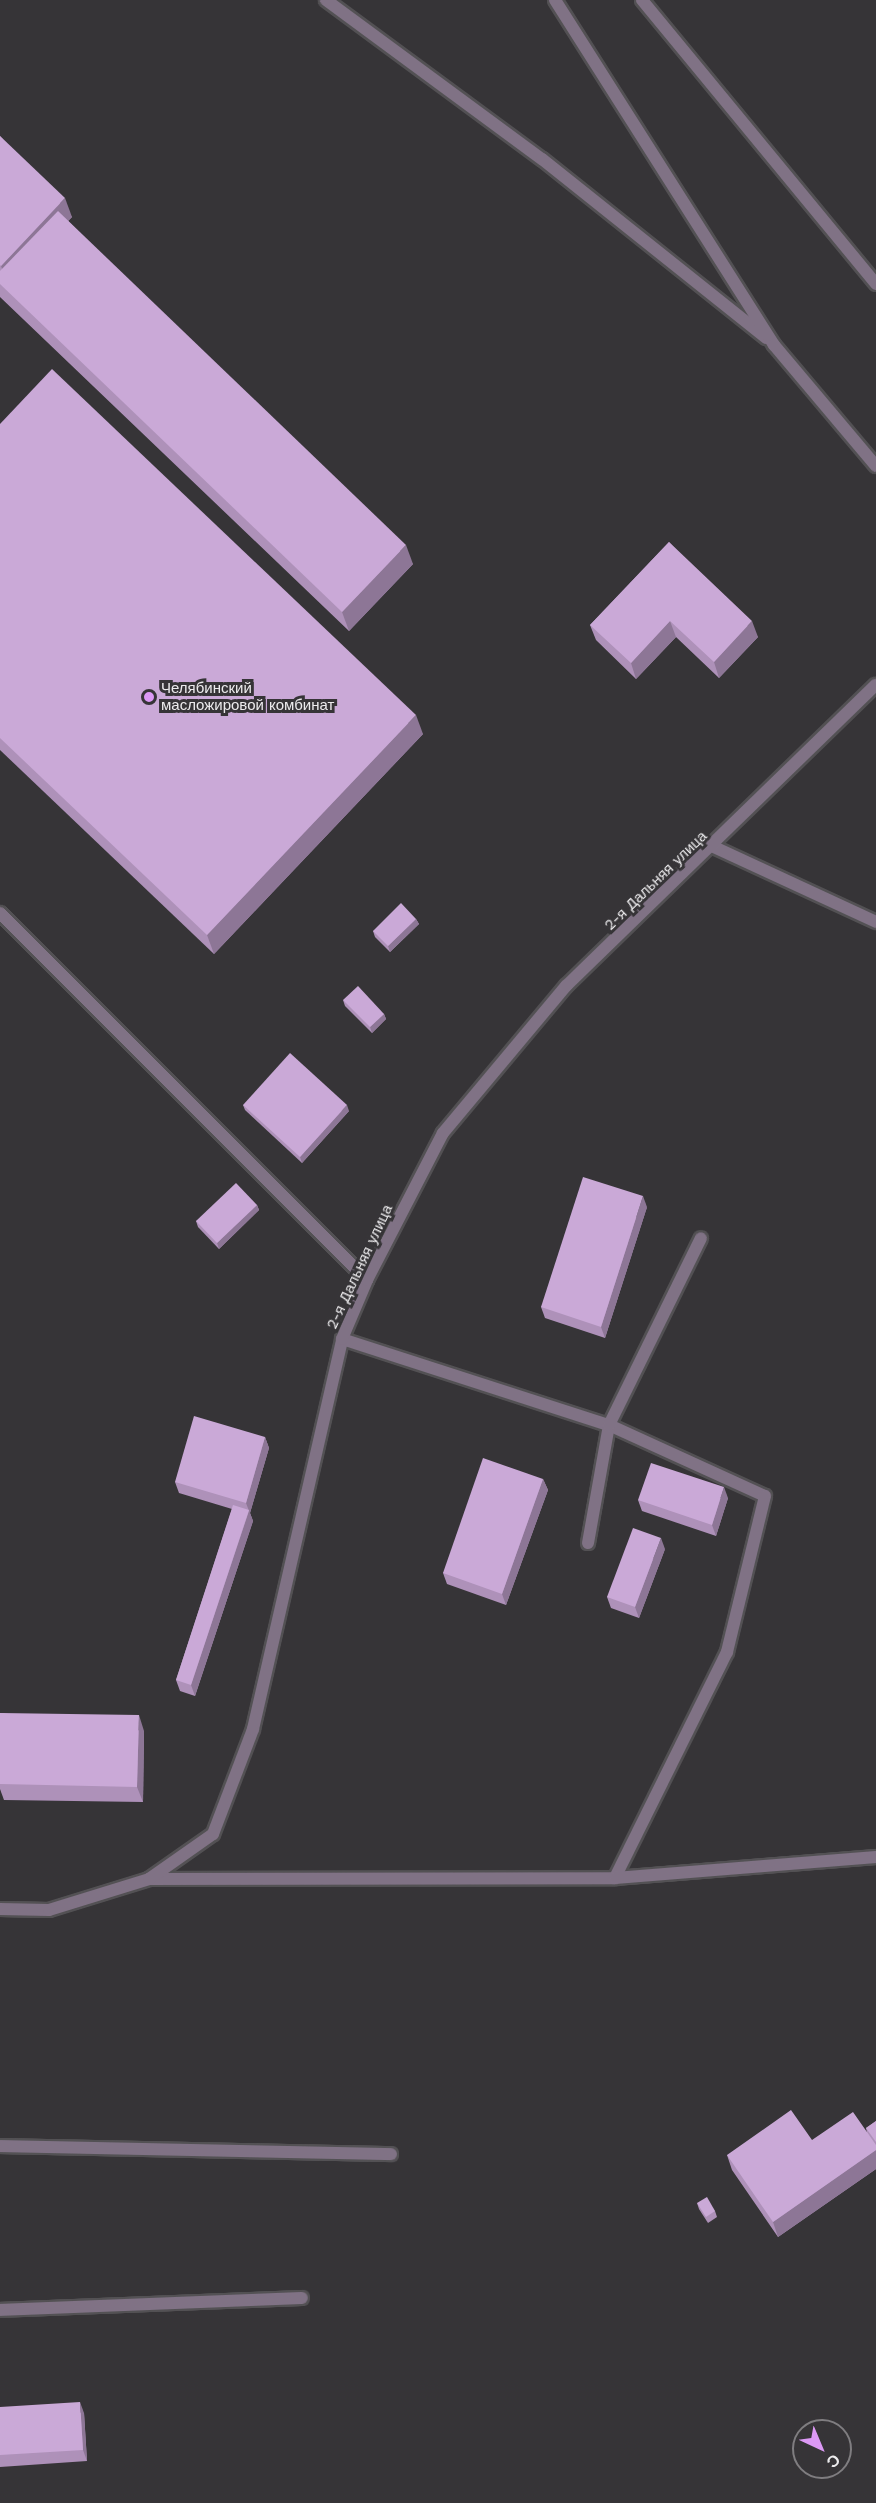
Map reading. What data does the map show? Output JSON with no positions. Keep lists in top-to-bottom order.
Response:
{
  "streets": {
    "street": ["2-я Дальняя улица"]
  },
  "places": ["Челябинский масложировой комбинат"],
  "north": "bottom right"
}
